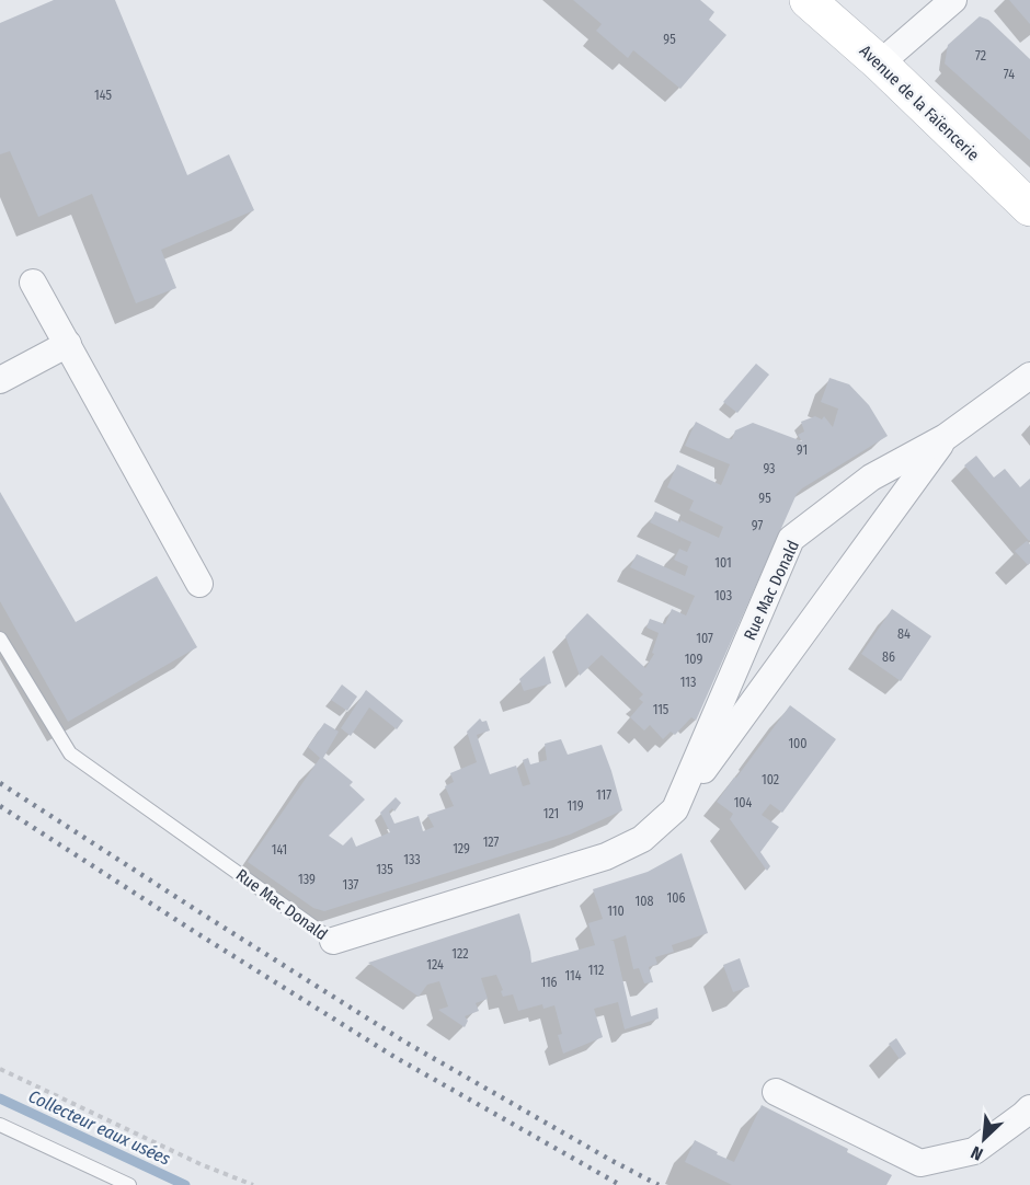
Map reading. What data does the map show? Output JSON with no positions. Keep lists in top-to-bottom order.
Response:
{
  "streets": {
    "street": ["Avenue de la Faïencerie", "Rue Mac Donald"]
  },
  "water": ["Collecteur eaux usées"],
  "house_numbers": [
    "95",
    "72",
    "74",
    "145",
    "91",
    "93",
    "95",
    "97",
    "101",
    "103",
    "84",
    "107",
    "86",
    "109",
    "113",
    "115",
    "100",
    "102",
    "117",
    "104",
    "119",
    "121",
    "127",
    "129",
    "141",
    "133",
    "135",
    "139",
    "137",
    "106",
    "108",
    "110",
    "122",
    "124",
    "112",
    "114",
    "116"
  ],
  "north": "bottom left"
}
